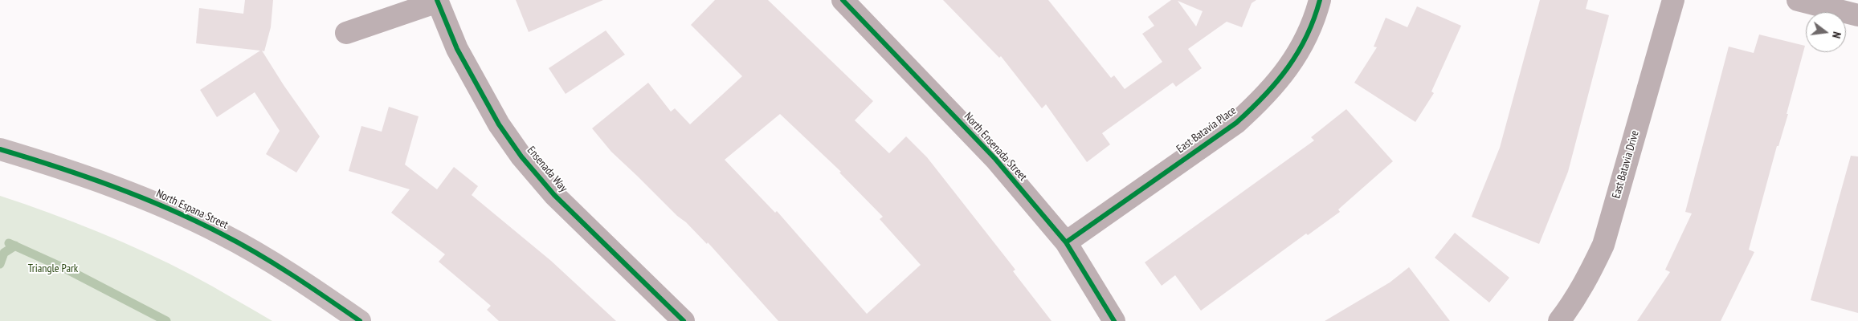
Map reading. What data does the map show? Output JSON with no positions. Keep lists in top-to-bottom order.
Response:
{
  "streets": {
    "street": [
      "East Batavia Place",
      "North Ensenada Street",
      "East Batavia Drive",
      "Ensenada Way",
      "North Espana Street"
    ]
  },
  "crossings": [
    ["East Batavia Place", "North Ensenada Street"]
  ],
  "parks": ["Triangle Park"],
  "north": "right"
}
